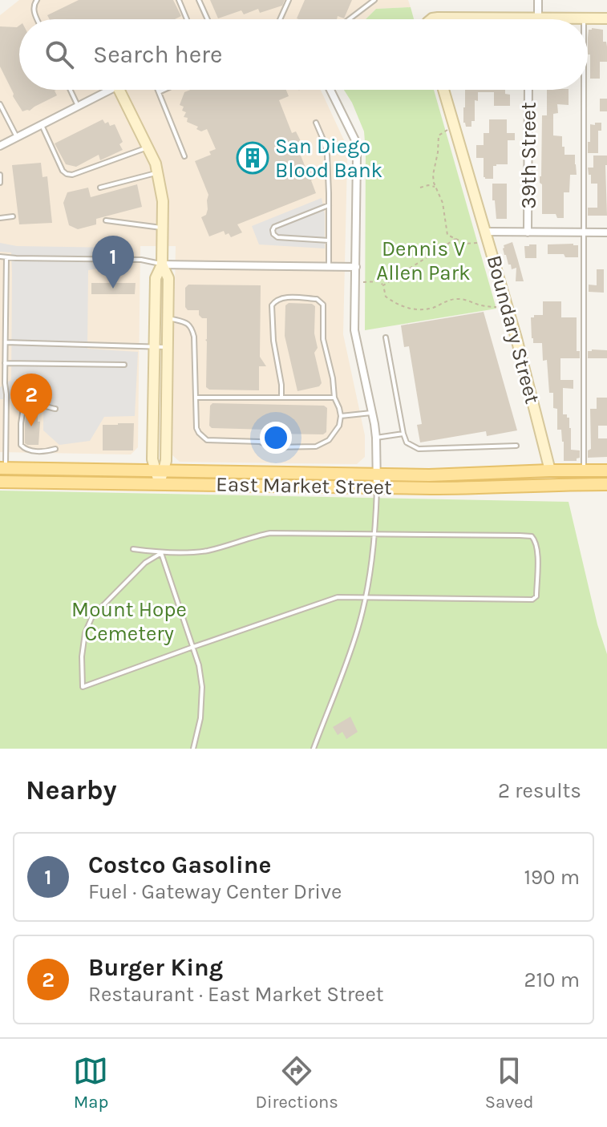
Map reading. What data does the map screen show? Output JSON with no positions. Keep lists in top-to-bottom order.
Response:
{
  "streets": {
    "main road": ["East Market Street"],
    "street": ["39th Street", "Boundary Street"]
  },
  "crossings": [
    ["Boundary Street", "East Market Street"]
  ],
  "parks": ["Dennis V Allen Park", "Mount Hope Cemetery"],
  "places": {
    "building": ["San Diego Blood Bank"]
  },
  "page": {
    "search": "Search here",
    "pins": ["1", "2"],
    "heading": ["Nearby", "2 results"],
    "list": [
      {
        "mark": "1",
        "name": "Costco Gasoline",
        "note": "Fuel · Gateway Center Drive",
        "value": "190 m"
      },
      {
        "mark": "2",
        "name": "Burger King",
        "note": "Restaurant · East Market Street",
        "value": "210 m"
      }
    ],
    "nav": ["Map", "Directions", "Saved"]
  }
}
